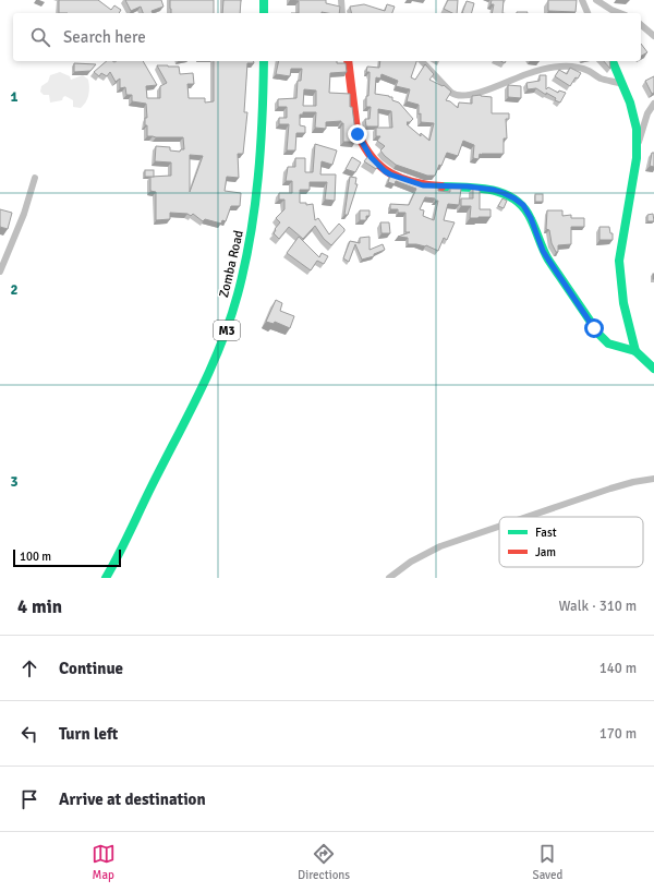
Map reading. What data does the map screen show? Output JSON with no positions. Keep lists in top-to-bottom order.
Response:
{
  "streets": {
    "main road": ["Zomba Road", "M3"]
  },
  "legend": ["Fast", "Jam"],
  "scale_bar": "100 m",
  "page": {
    "search": "Search here",
    "scale": "100 m",
    "heading": ["4 min", "Walk · 310 m"],
    "list": [
      ["Continue", "140 m"],
      ["Turn left", "170 m"],
      "Arrive at destination"
    ],
    "nav": ["Map", "Directions", "Saved"]
  },
  "grid": {
    "rows": ["1", "2", "3"]
  }
}
